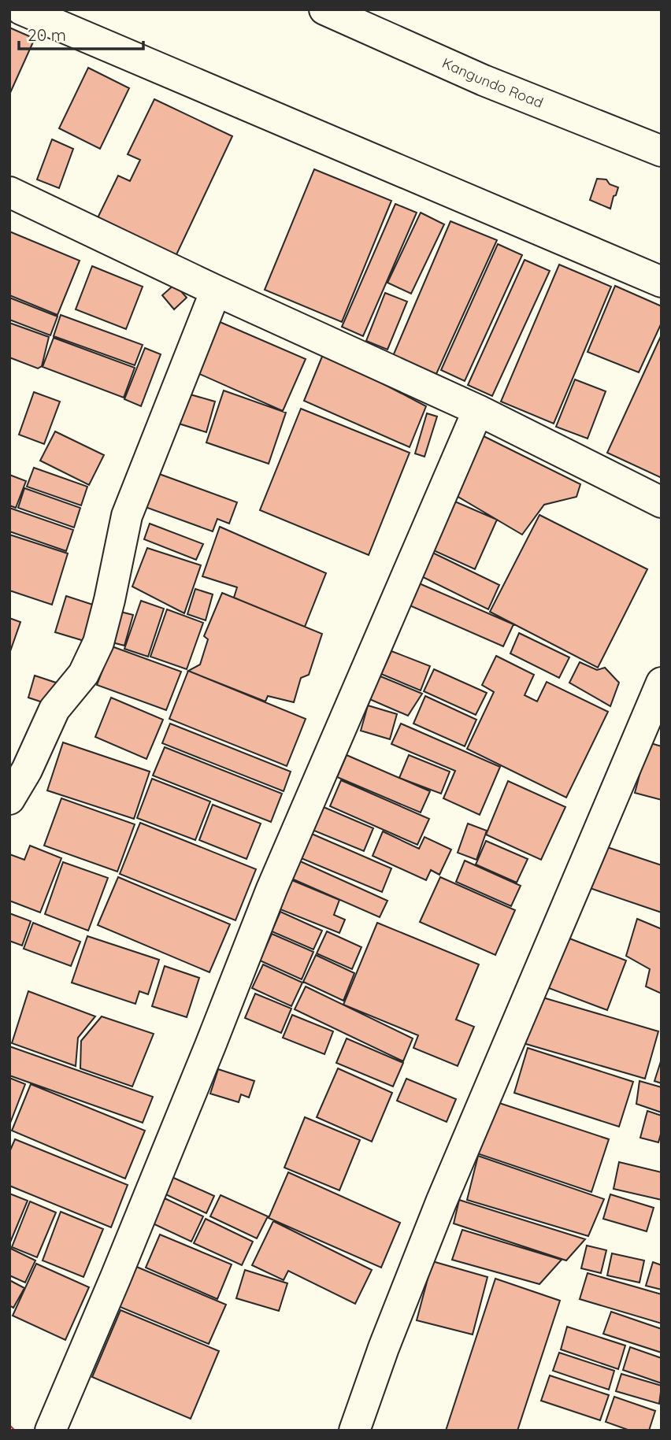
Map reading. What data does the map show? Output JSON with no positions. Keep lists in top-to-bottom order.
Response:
{
  "streets": {
    "main road": ["Kangundo Road"]
  },
  "scale_bar": "20 m"
}
